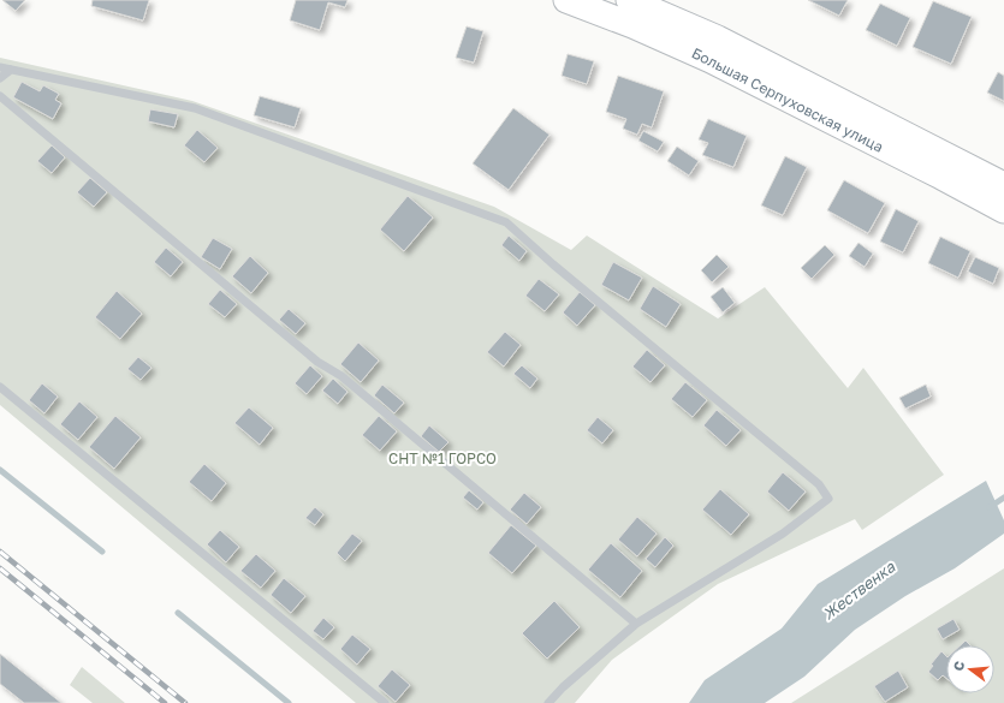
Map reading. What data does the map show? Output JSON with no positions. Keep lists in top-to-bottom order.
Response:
{
  "streets": {
    "main road": ["Большая Серпуховская улица"]
  },
  "water": ["Жественка"],
  "parks": ["СНТ №1 ГОРСО"],
  "north": "left"
}
